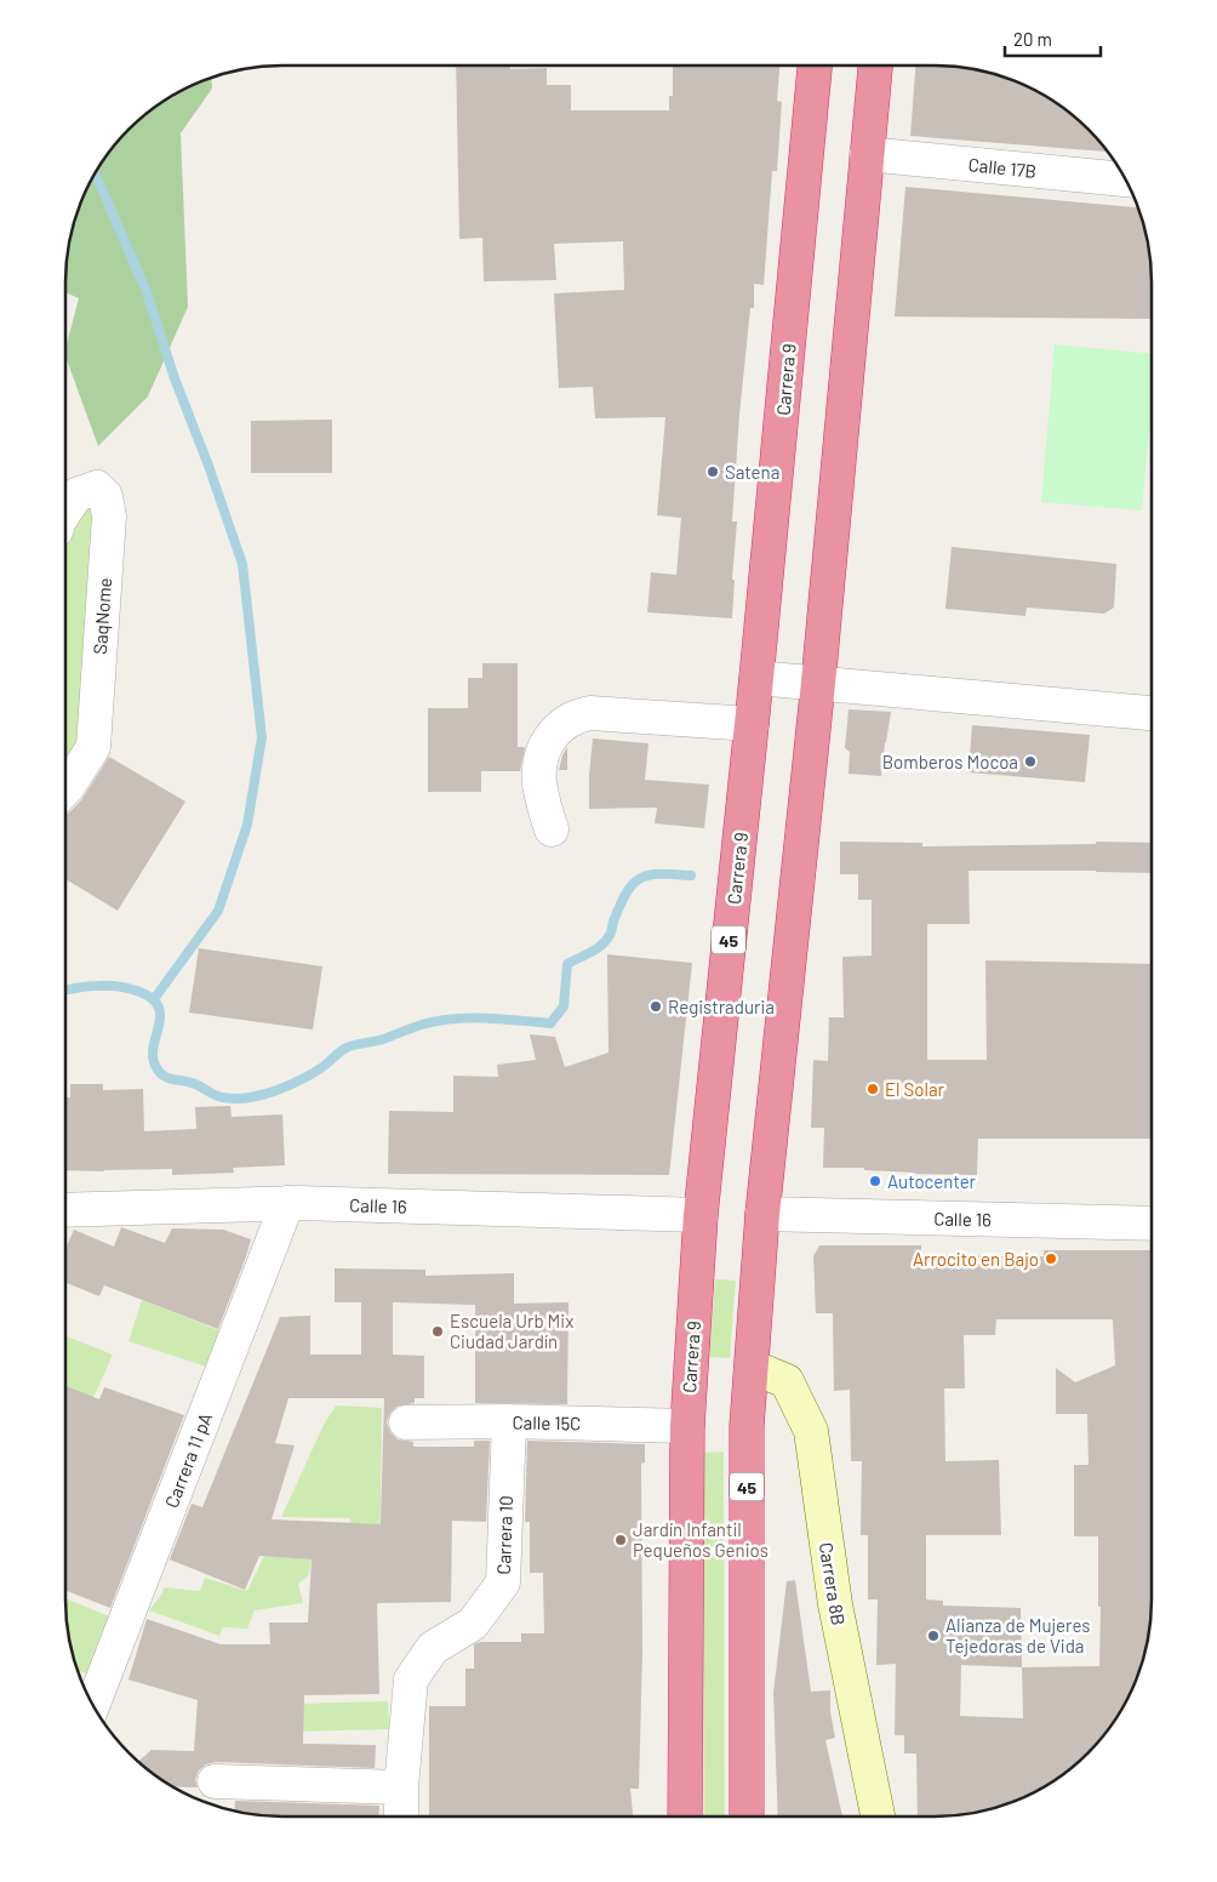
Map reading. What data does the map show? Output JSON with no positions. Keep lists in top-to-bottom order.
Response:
{
  "streets": {
    "highway": ["Carrera 9", "45"],
    "street": [
      "Calle 17B",
      "SaqNome",
      "Calle 16",
      "Calle 15C",
      "Carrera 11 pA",
      "Carrera 10",
      "Carrera 8B"
    ]
  },
  "crossings": [
    ["Calle 17B", "45"],
    ["Carrera 9", "Calle 16"],
    ["Carrera 9", "Calle 15C"],
    ["45", "Calle 16"],
    ["45", "Carrera 8B"],
    ["Calle 16", "Carrera 11 pA"],
    ["Calle 15C", "Carrera 10"]
  ],
  "places": [
    "Satena",
    "Bomberos Mocoa",
    "Registraduria",
    "El Solar",
    "Autocenter",
    "Arrocito en Bajo",
    "Escuela Urb Mix Ciudad Jardín",
    "Jardín Infantil Pequeños Genios",
    "Alianza de Mujeres Tejedoras de Vida"
  ],
  "scale_bar": "20 m"
}
